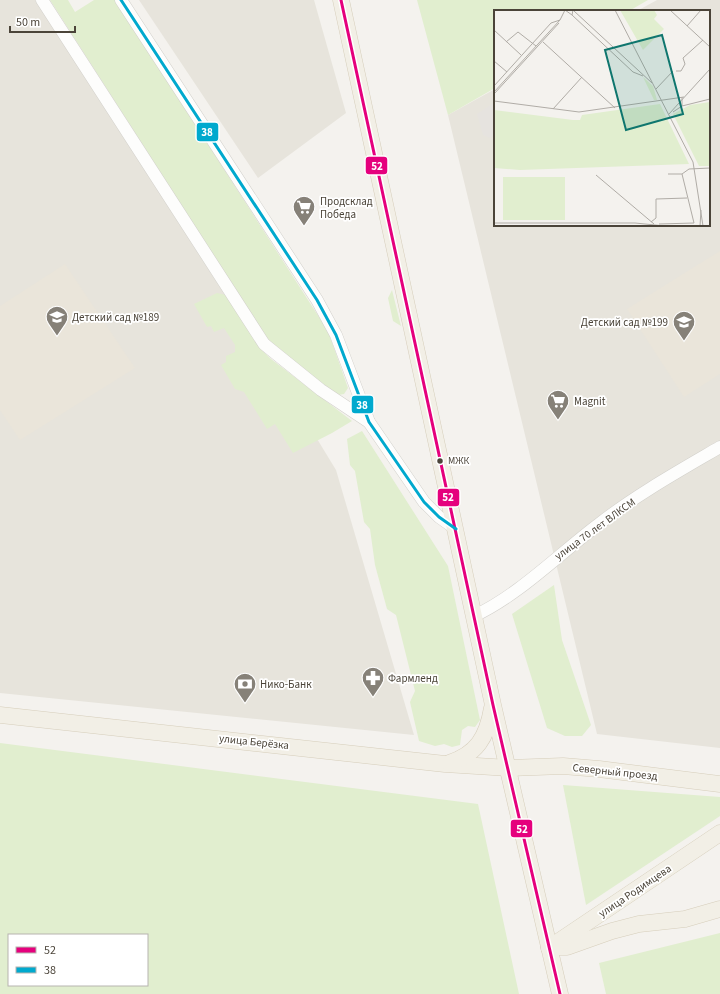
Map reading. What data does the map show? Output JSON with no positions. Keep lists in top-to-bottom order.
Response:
{
  "streets": {
    "main road": ["улица Берёзка", "Северный проезд", "улица Родимцева"],
    "street": ["улица 70 лет ВЛКСМ"]
  },
  "crossings": [
    ["улица Берёзка", "Северный проезд"]
  ],
  "places": {
    "supermarket": ["Продсклад Победа", "Magnit"],
    "school or university": ["Детский сад №189", "Детский сад №199"],
    "other": ["МЖК"],
    "pharmacy": ["Фармленд"],
    "bank": ["Нико-Банк"]
  },
  "lines": ["transit line 52", "transit line 38"],
  "legend": ["52", "38"],
  "scale_bar": "50 m"
}
